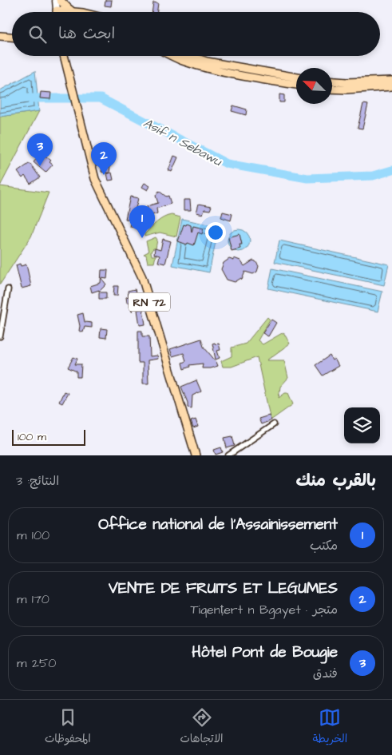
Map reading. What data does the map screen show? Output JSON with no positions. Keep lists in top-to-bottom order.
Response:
{
  "streets": {
    "main road": ["RN 72"]
  },
  "water": ["Asif n Sebawu"],
  "scale_bar": "100 m",
  "north": "top left",
  "page": {
    "search": "ابحث هنا",
    "pins": ["3", "2", "1"],
    "scale": "100 m",
    "heading": ["بالقرب منك", "النتائج: 3"],
    "list": [
      {
        "mark": "1",
        "name": "Office national de l'Assainissement",
        "note": "مكتب",
        "value": "100 m"
      },
      {
        "mark": "2",
        "name": "VENTE DE FRUITS ET LEGUMES",
        "note": "متجر · Tiqenṭert n Bgayet",
        "value": "170 m"
      },
      {
        "mark": "3",
        "name": "Hôtel Pont de Bougie",
        "note": "فندق",
        "value": "250 m"
      }
    ],
    "nav": ["الخريطة", "الاتجاهات", "المحفوظات"]
  }
}
